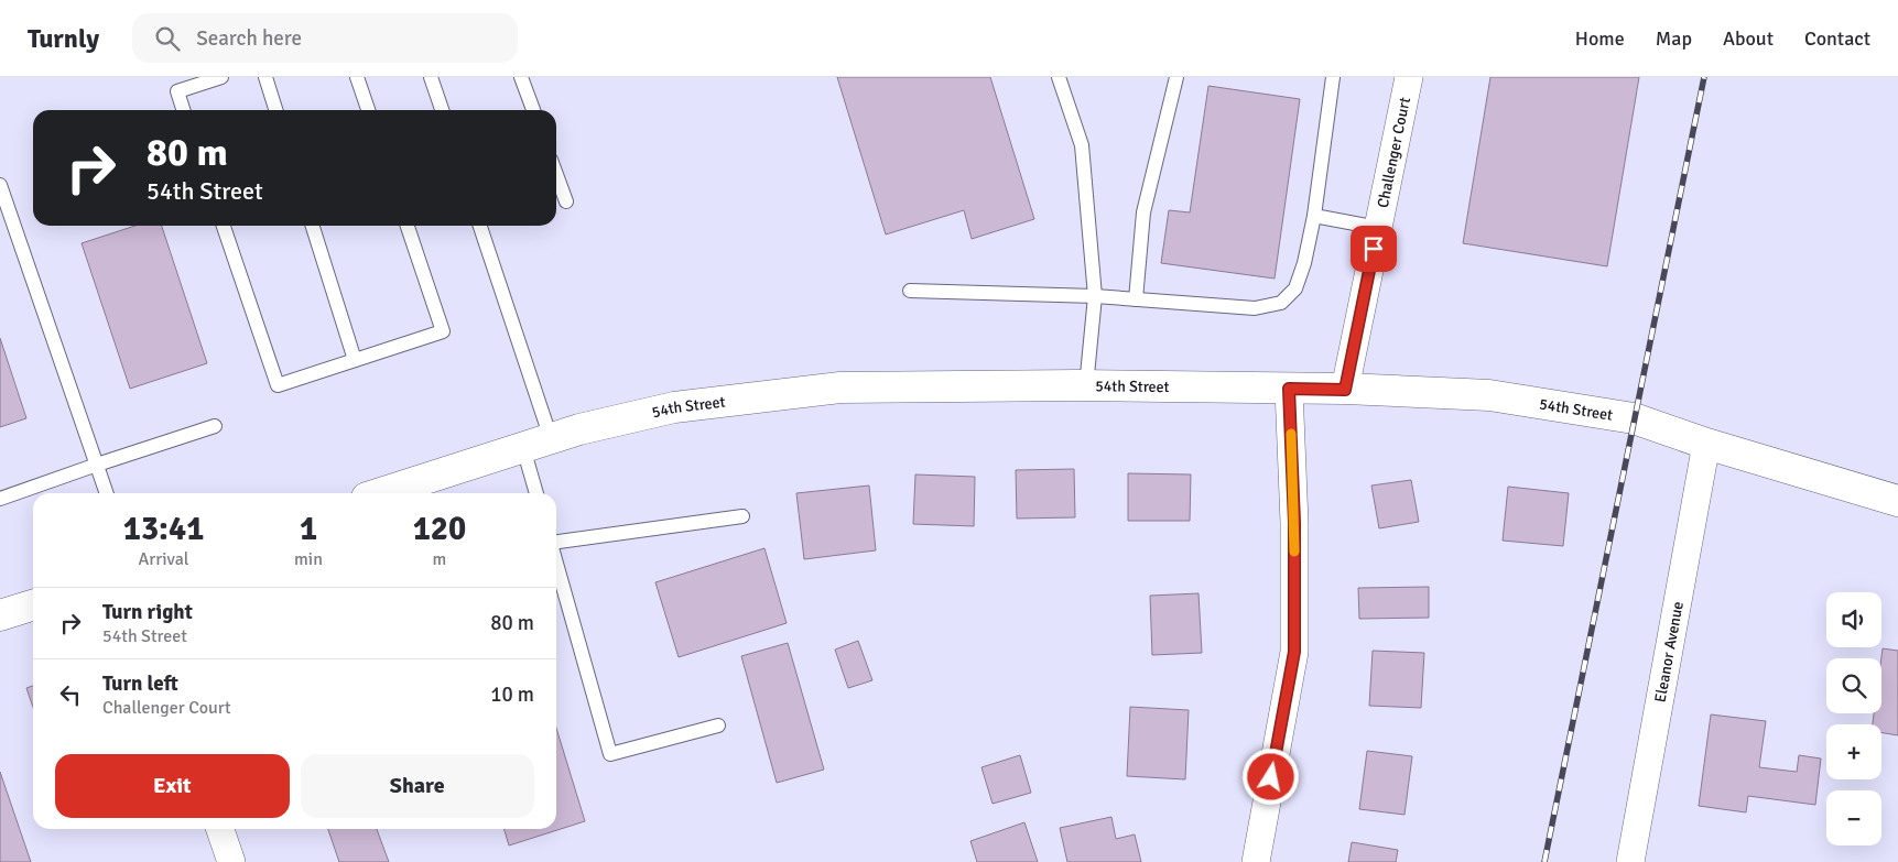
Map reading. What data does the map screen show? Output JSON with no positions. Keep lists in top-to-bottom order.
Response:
{
  "streets": {
    "main road": ["54th Street"],
    "street": ["Challenger Court", "Eleanor Avenue"]
  },
  "crossings": [
    ["Challenger Court", "54th Street"],
    ["54th Street", "Eleanor Avenue"]
  ],
  "page": {
    "header": "Turnly",
    "search": "Search here",
    "nav": [
      "Home",
      "Map",
      "About",
      "Contact"
    ],
    "turn": ["80 m", "54th Street"],
    "eta": [
      "13:41",
      "Arrival",
      "1",
      "min",
      "120",
      "m"
    ],
    "list": [
      {
        "name": "Turn right",
        "note": "54th Street",
        "value": "80 m"
      },
      {
        "name": "Turn left",
        "note": "Challenger Court",
        "value": "10 m"
      }
    ],
    "map_buttons": ["+", "−"],
    "buttons": ["Exit", "Share"]
  }
}
